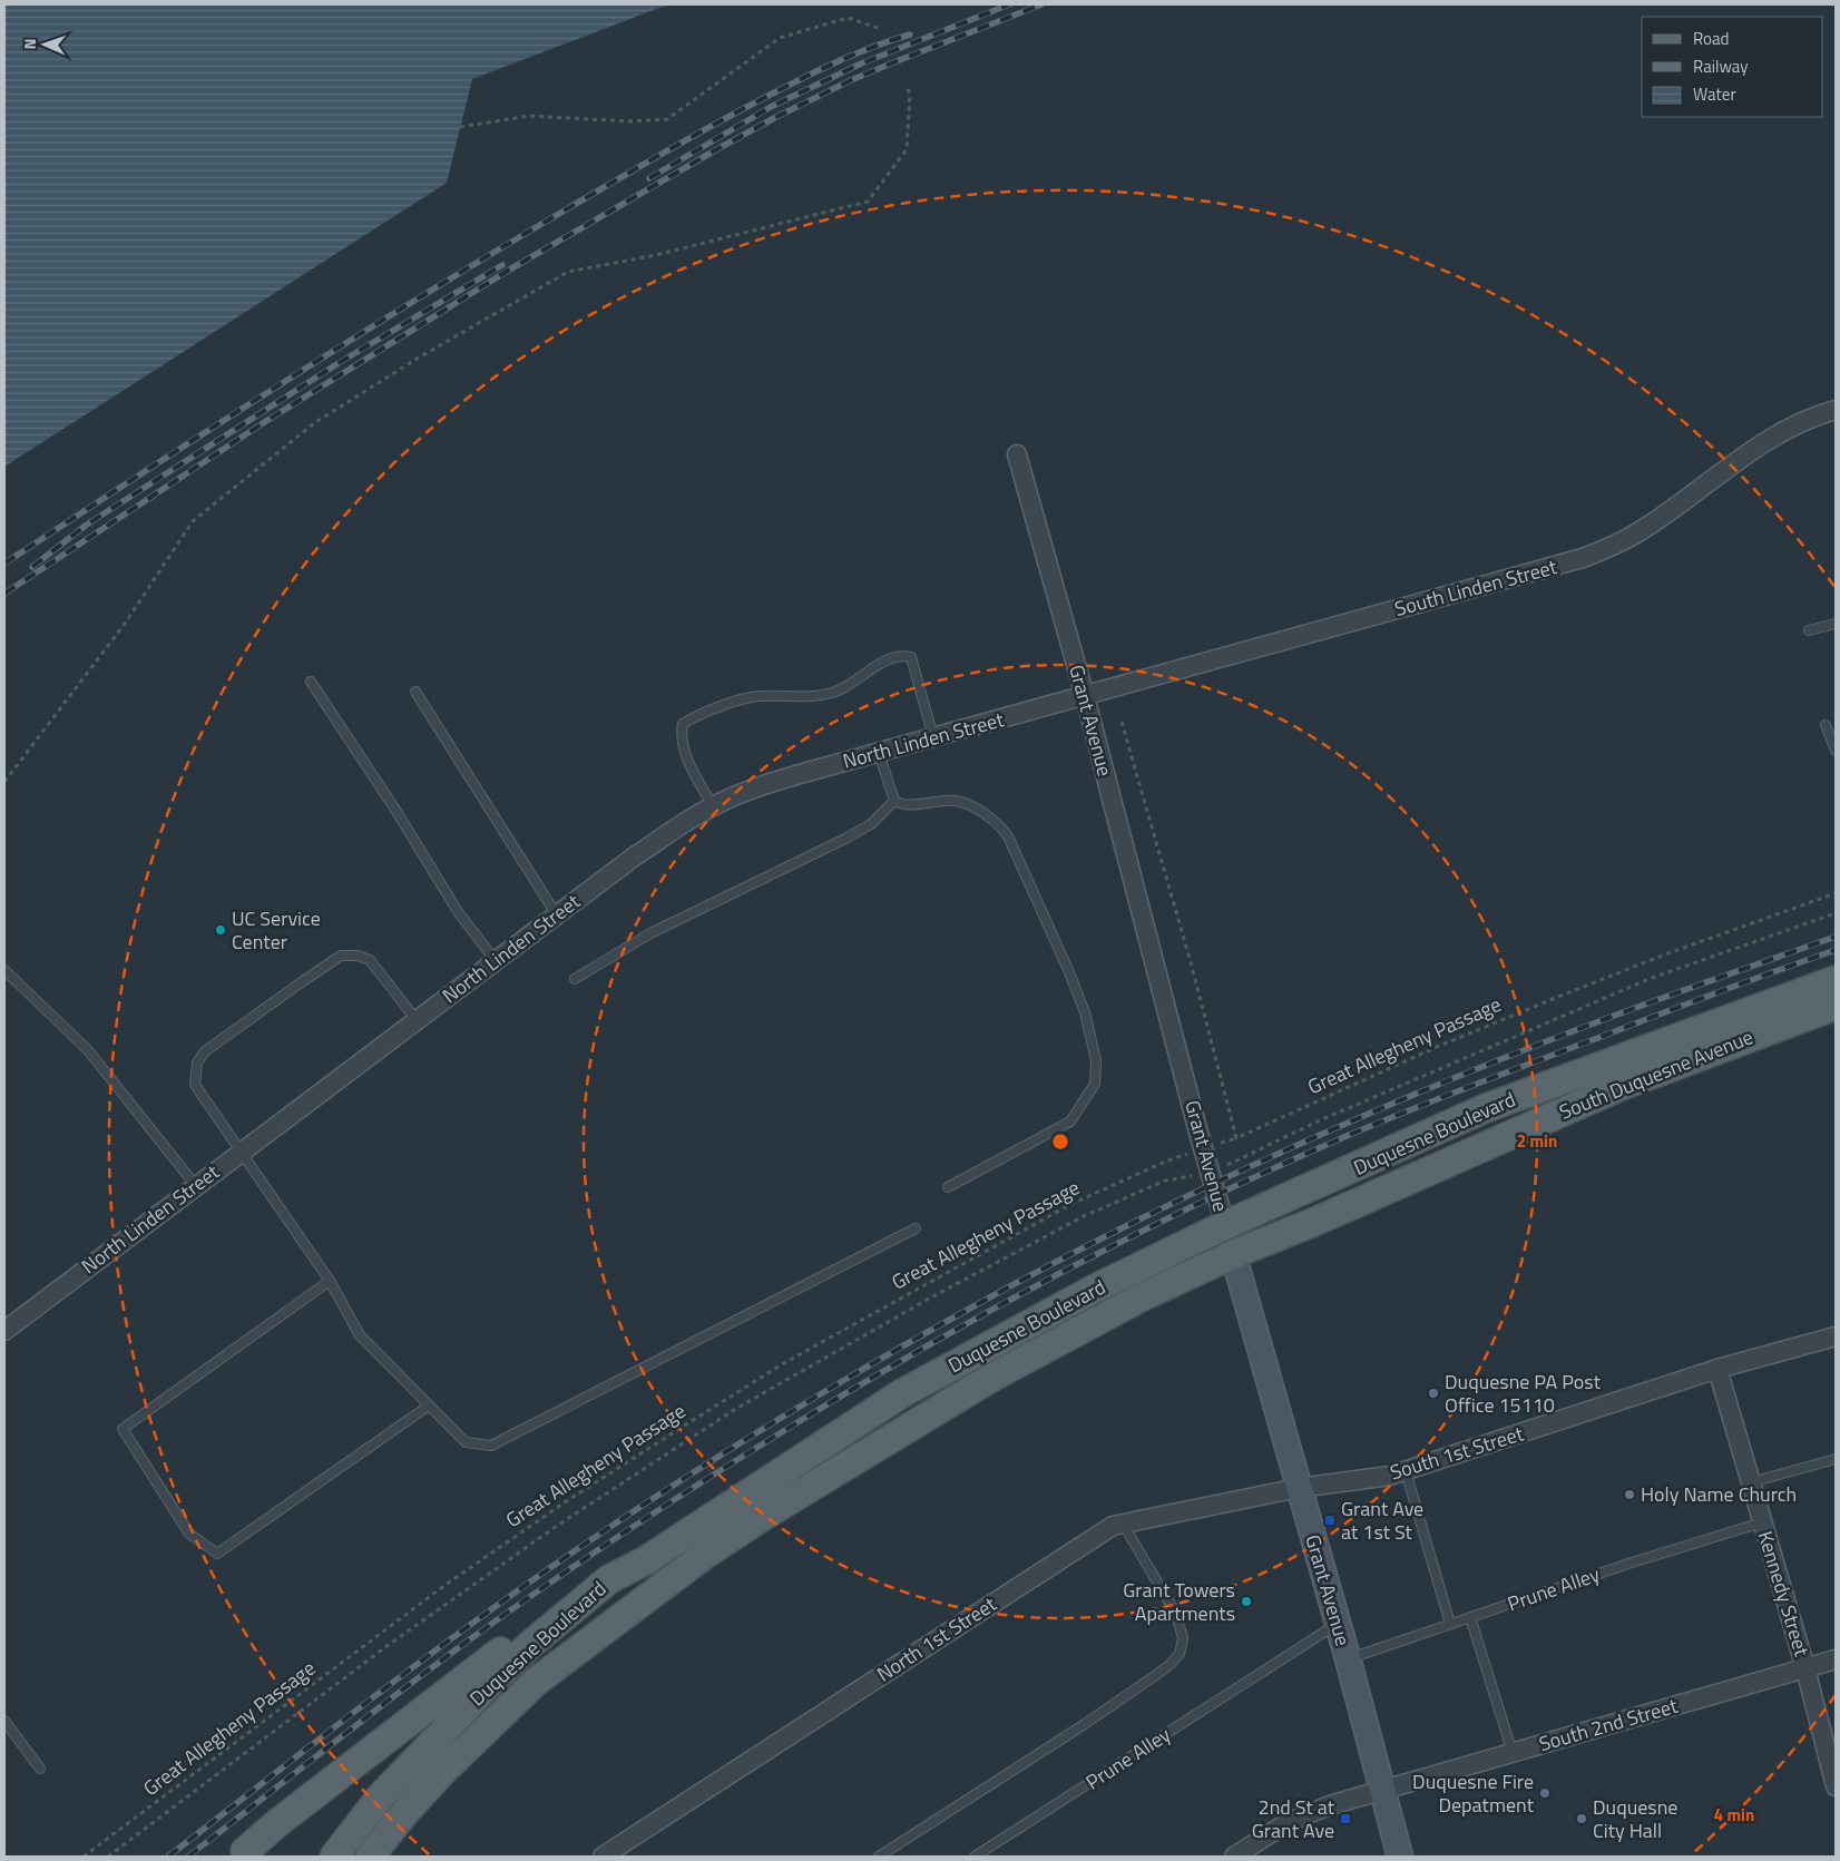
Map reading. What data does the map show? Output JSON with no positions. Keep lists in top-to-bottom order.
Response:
{
  "streets": {
    "main road": ["South Duquesne Avenue", "Duquesne Boulevard"],
    "street": [
      "South Linden Street",
      "Grant Avenue",
      "North Linden Street",
      "South 1st Street",
      "Kennedy Street",
      "North 1st Street",
      "South 2nd Street"
    ],
    "lane": ["Prune Alley"],
    "path": ["Great Allegheny Passage"]
  },
  "crossings": [
    ["South Linden Street", "Grant Avenue"],
    ["South Linden Street", "North Linden Street"],
    ["Grant Avenue", "North Linden Street"],
    ["Grant Avenue", "South Duquesne Avenue"],
    ["Grant Avenue", "Duquesne Boulevard"],
    ["Grant Avenue", "South 1st Street"],
    ["Grant Avenue", "Prune Alley"],
    ["Grant Avenue", "North 1st Street"],
    ["Grant Avenue", "South 2nd Street"],
    ["South Duquesne Avenue", "Duquesne Boulevard"],
    ["South 1st Street", "Kennedy Street"],
    ["South 1st Street", "North 1st Street"],
    ["Prune Alley", "Kennedy Street"],
    ["Kennedy Street", "South 2nd Street"]
  ],
  "places": {
    "other": [
      "UC Service Center",
      "Duquesne PA Post Office 15110",
      "Holy Name Church",
      "Grant Towers Apartments",
      "Duquesne Fire Depatment",
      "Duquesne City Hall"
    ],
    "transit": ["Grant Ave at 1st St", "2nd St at Grant Ave"]
  },
  "legend": ["Road", "Railway", "Water"],
  "north": "left",
  "rings": ["2 min", "4 min"]
}
